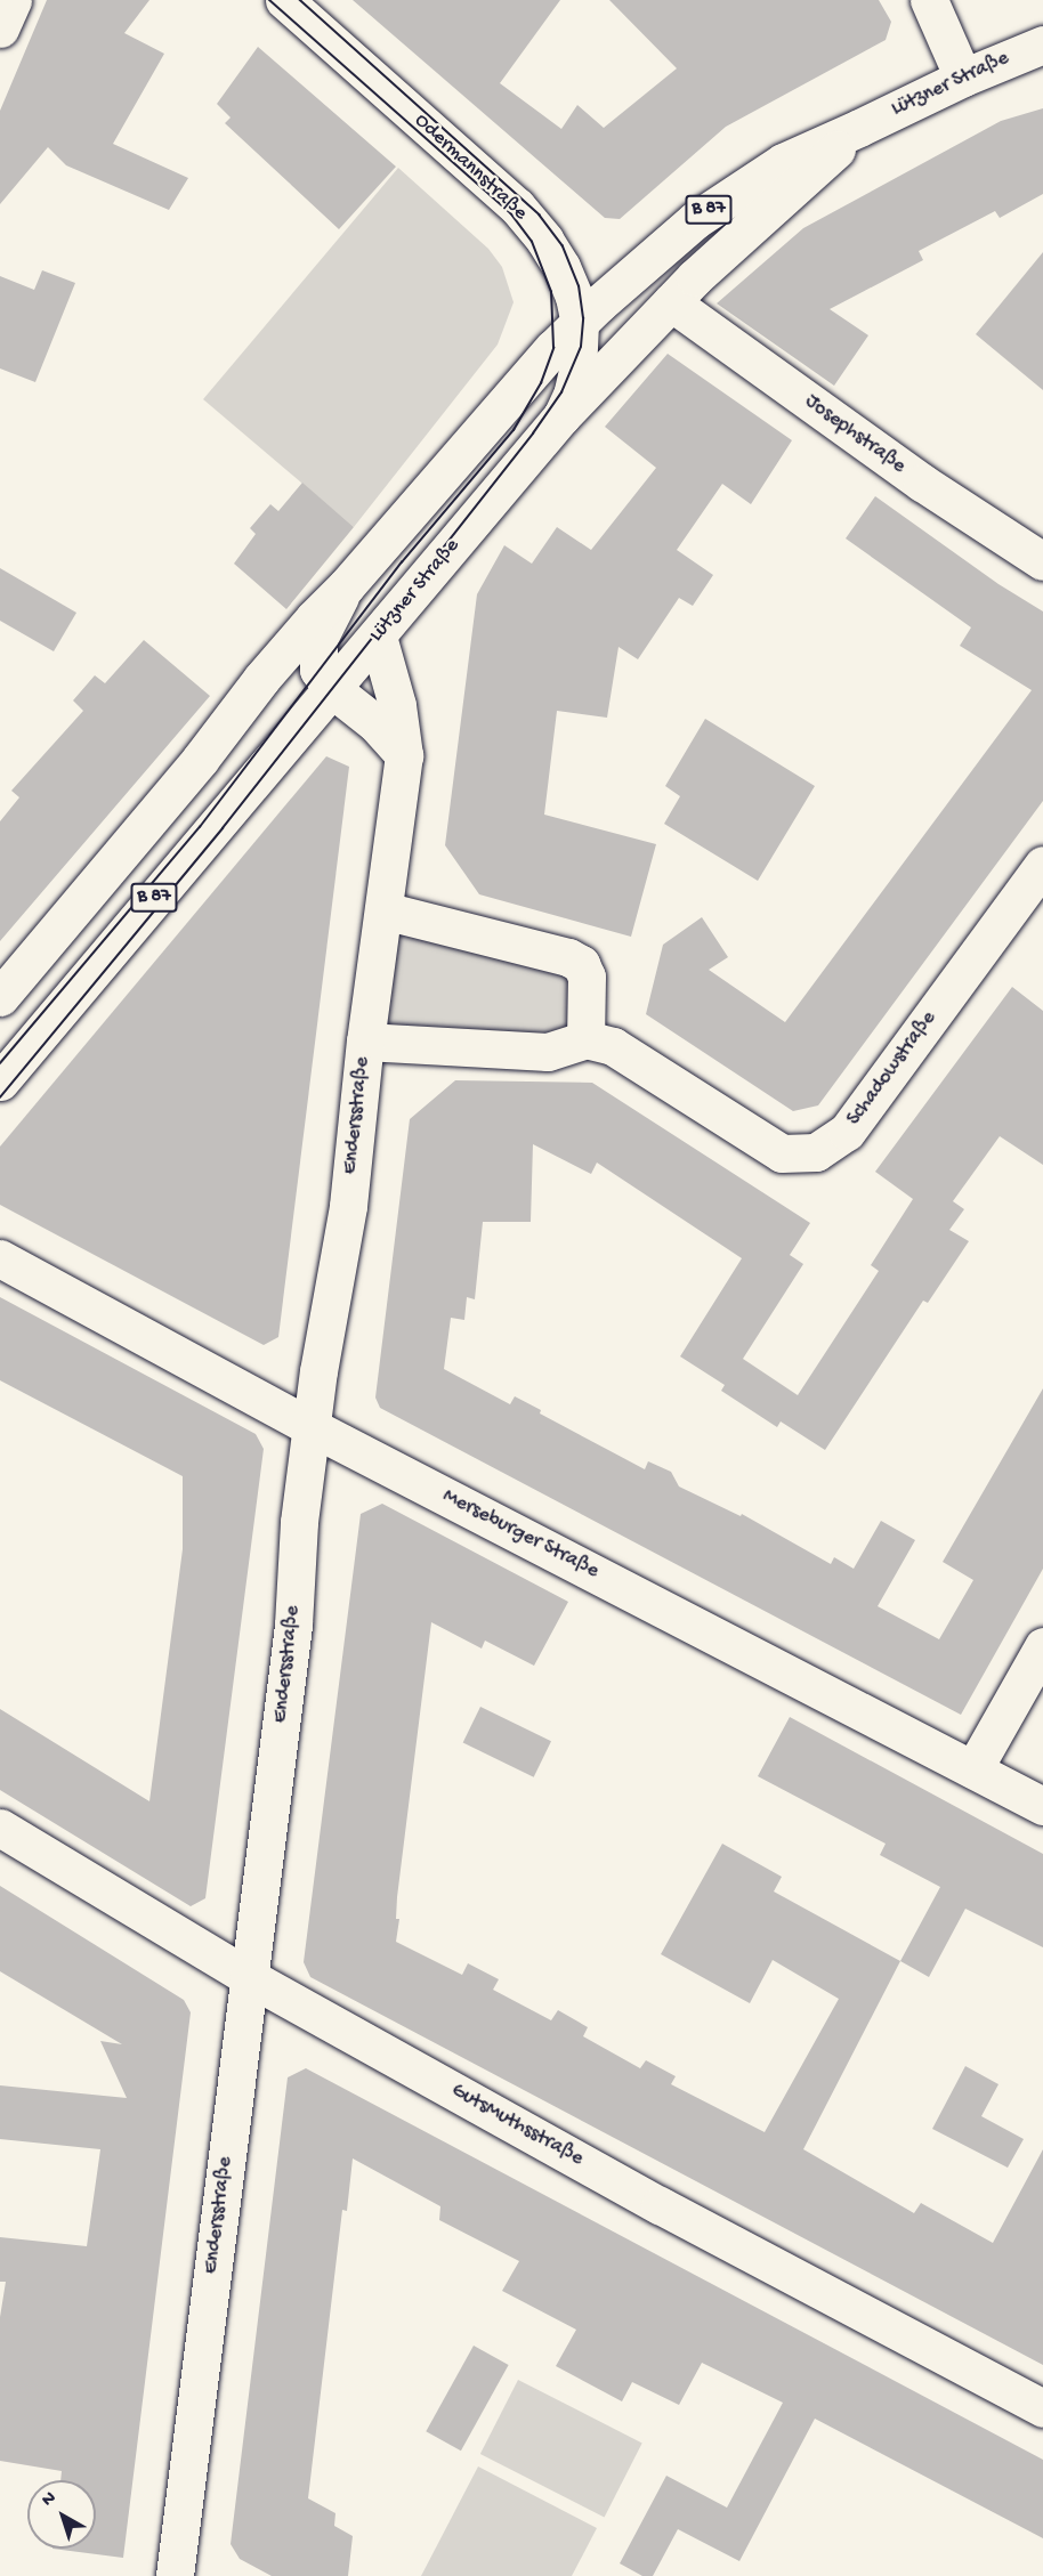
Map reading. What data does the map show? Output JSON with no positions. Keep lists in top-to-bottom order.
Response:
{
  "streets": {
    "street": [
      "Lützner Straße",
      "Odermannstraße",
      "B 87",
      "Josephstraße",
      "Schadowstraße",
      "Endersstraße",
      "Merseburger Straße",
      "GutsMuthsstraße"
    ]
  },
  "crossings": [
    ["Lützner Straße", "Odermannstraße"],
    ["Lützner Straße", "Josephstraße"],
    ["Lützner Straße", "Endersstraße"],
    ["Endersstraße", "Merseburger Straße"],
    ["Endersstraße", "GutsMuthsstraße"]
  ],
  "north": "top left"
}
